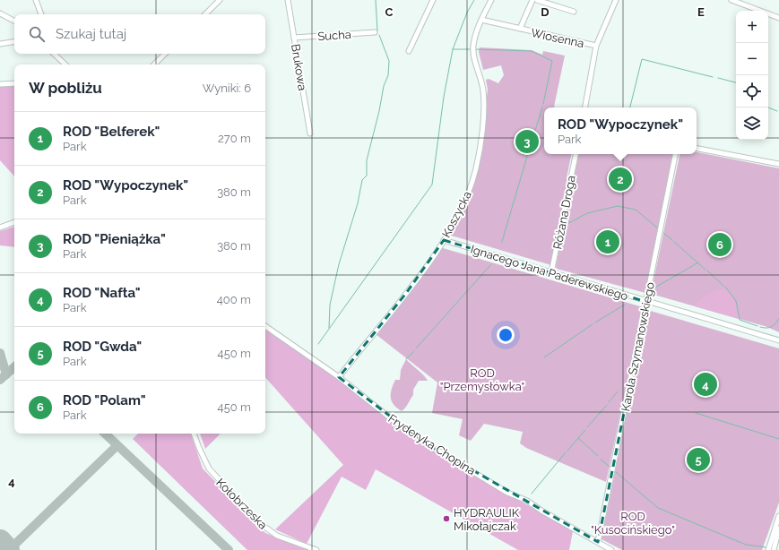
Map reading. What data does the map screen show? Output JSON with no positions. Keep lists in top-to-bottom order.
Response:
{
  "streets": {
    "street": [
      "Sucha",
      "Wiosenna",
      "Brukowa",
      "Różana Droga",
      "Koszycka",
      "Ignacego Jana Paderewskiego",
      "Karola Szymanowskiego",
      "Fryderyka Chopina",
      "Kołobrzeska"
    ]
  },
  "crossings": [
    ["Sucha", "Brukowa"],
    ["Wiosenna", "Koszycka"],
    ["Różana Droga", "Ignacego Jana Paderewskiego"],
    ["Koszycka", "Ignacego Jana Paderewskiego"],
    ["Koszycka", "Fryderyka Chopina"],
    ["Ignacego Jana Paderewskiego", "Karola Szymanowskiego"],
    ["Karola Szymanowskiego", "Fryderyka Chopina"]
  ],
  "parks": ["ROD \"Przemysłówka\"", "ROD \"Kusocińskiego\""],
  "places": ["HYDRAULIK Mikołajczak"],
  "page": {
    "map_buttons": ["+", "−"],
    "search": "Szukaj tutaj",
    "heading": ["W pobliżu", "Wyniki: 6"],
    "popup": ["ROD \"Wypoczynek\"", "Park"],
    "list": [
      {
        "mark": "1",
        "name": "ROD \"Belferek\"",
        "note": "Park",
        "value": "270 m"
      },
      {
        "mark": "2",
        "name": "ROD \"Wypoczynek\"",
        "note": "Park",
        "value": "380 m"
      },
      {
        "mark": "3",
        "name": "ROD \"Pieniążka\"",
        "note": "Park",
        "value": "380 m"
      },
      {
        "mark": "4",
        "name": "ROD \"Nafta\"",
        "note": "Park",
        "value": "400 m"
      },
      {
        "mark": "5",
        "name": "ROD \"Gwda\"",
        "note": "Park",
        "value": "450 m"
      },
      {
        "mark": "6",
        "name": "ROD \"Polam\"",
        "note": "Park",
        "value": "450 m"
      }
    ],
    "pins": [
      "3",
      "2",
      "1",
      "6",
      "4",
      "5"
    ]
  },
  "grid": {
    "columns": ["C", "D", "E"],
    "rows": ["4"]
  }
}
